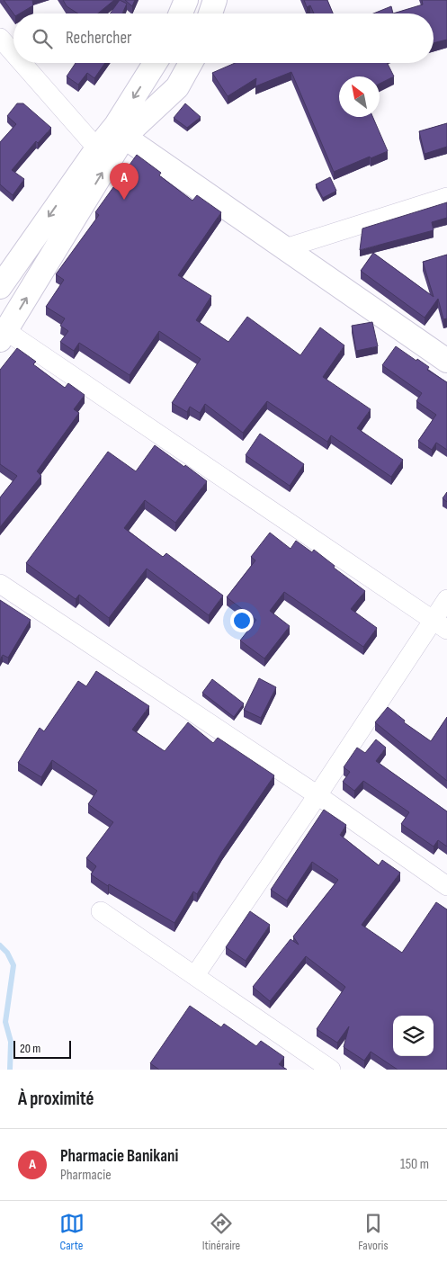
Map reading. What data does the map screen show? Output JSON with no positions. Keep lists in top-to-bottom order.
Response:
{
  "scale_bar": "20 m",
  "north": "top left",
  "page": {
    "search": "Rechercher",
    "pins": "A",
    "scale": "20 m",
    "heading": "À proximité",
    "list": [
      {
        "mark": "A",
        "name": "Pharmacie Banikani",
        "note": "Pharmacie",
        "value": "150 m"
      }
    ],
    "nav": ["Carte", "Itinéraire", "Favoris"]
  }
}
